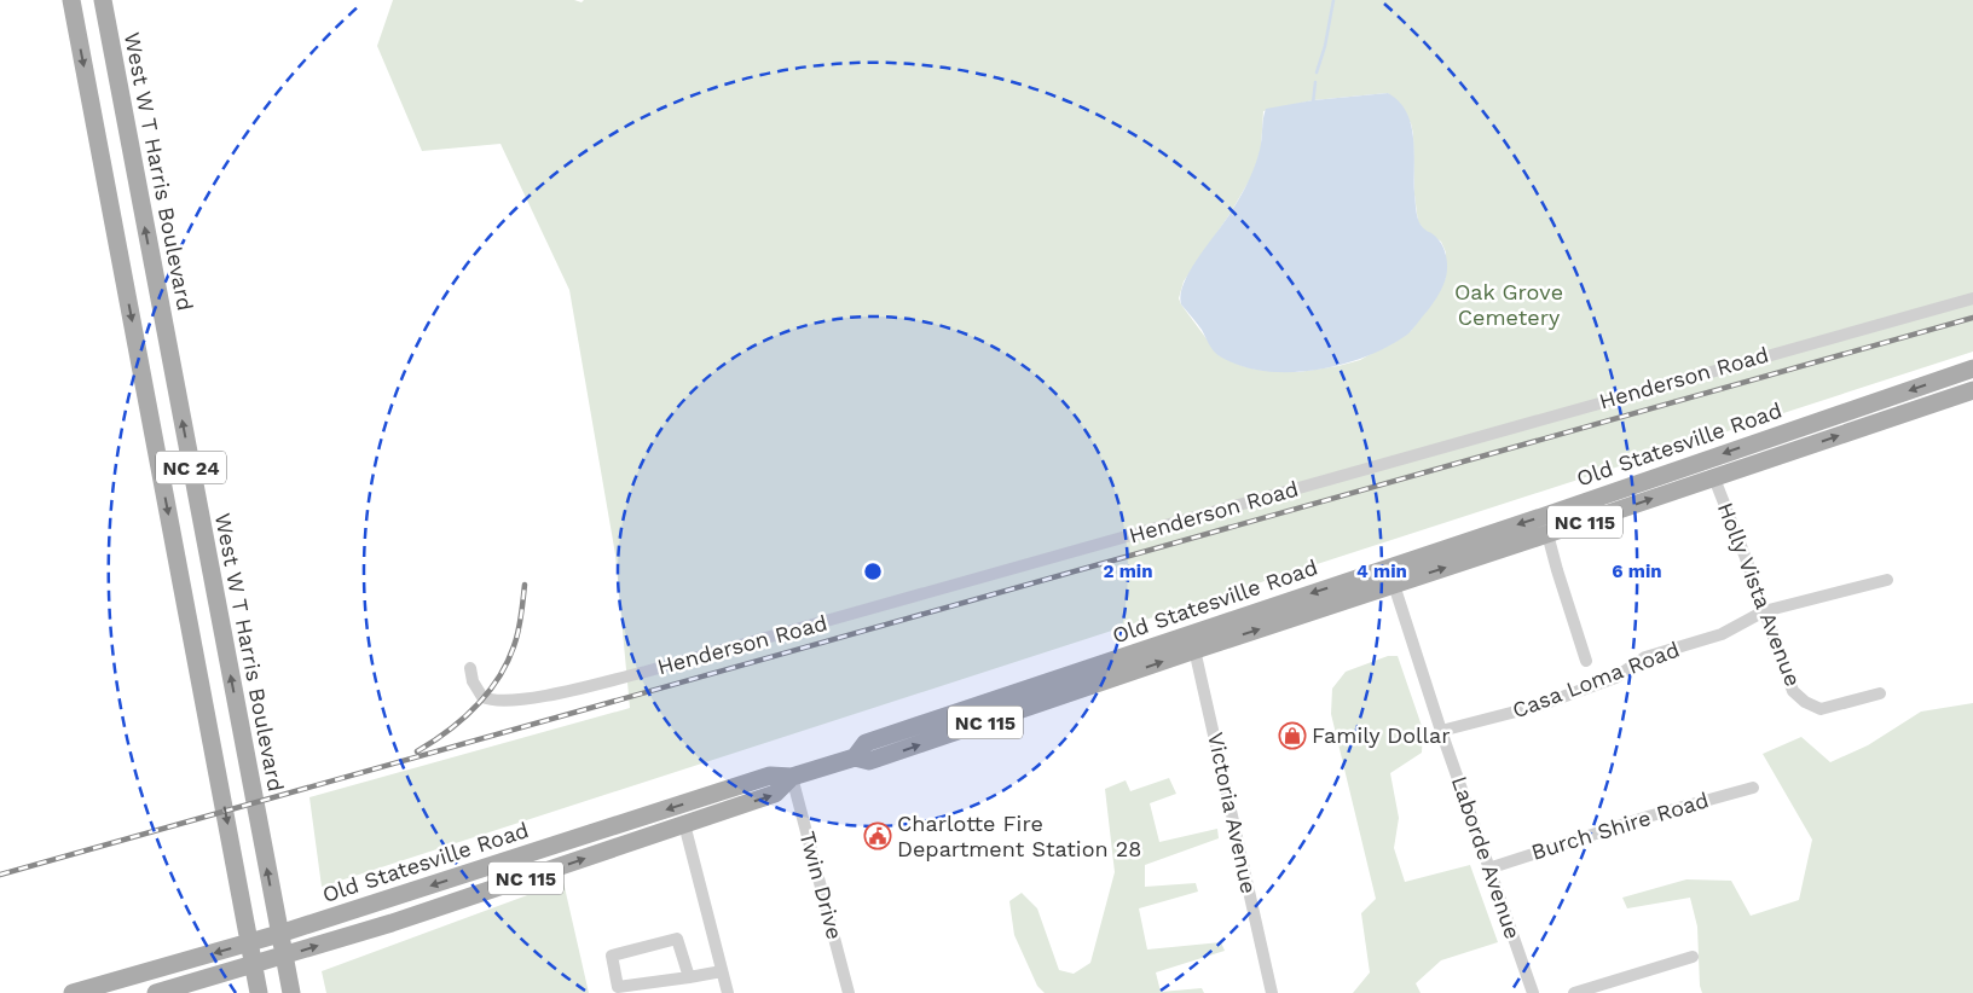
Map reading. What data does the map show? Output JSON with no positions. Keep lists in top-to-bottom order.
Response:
{
  "streets": {
    "main road": [
      "West W T Harris Boulevard",
      "Old Statesville Road",
      "NC 24",
      "NC 115"
    ],
    "street": [
      "Henderson Road",
      "Holly Vista Avenue",
      "Casa Loma Road",
      "Victoria Avenue",
      "Burch Shire Road",
      "Laborde Avenue",
      "Twin Drive"
    ]
  },
  "crossings": [
    ["West W T Harris Boulevard", "Old Statesville Road"],
    ["Old Statesville Road", "NC 24"],
    ["Old Statesville Road", "Holly Vista Avenue"],
    ["Old Statesville Road", "Victoria Avenue"],
    ["Old Statesville Road", "Laborde Avenue"],
    ["Old Statesville Road", "Twin Drive"],
    ["Holly Vista Avenue", "Casa Loma Road"],
    ["Casa Loma Road", "Laborde Avenue"],
    ["Burch Shire Road", "Laborde Avenue"]
  ],
  "parks": ["Oak Grove Cemetery"],
  "places": {
    "shop": ["Family Dollar"],
    "public building": ["Charlotte Fire Department Station 28"]
  },
  "rings": ["2 min", "4 min", "6 min"]
}
